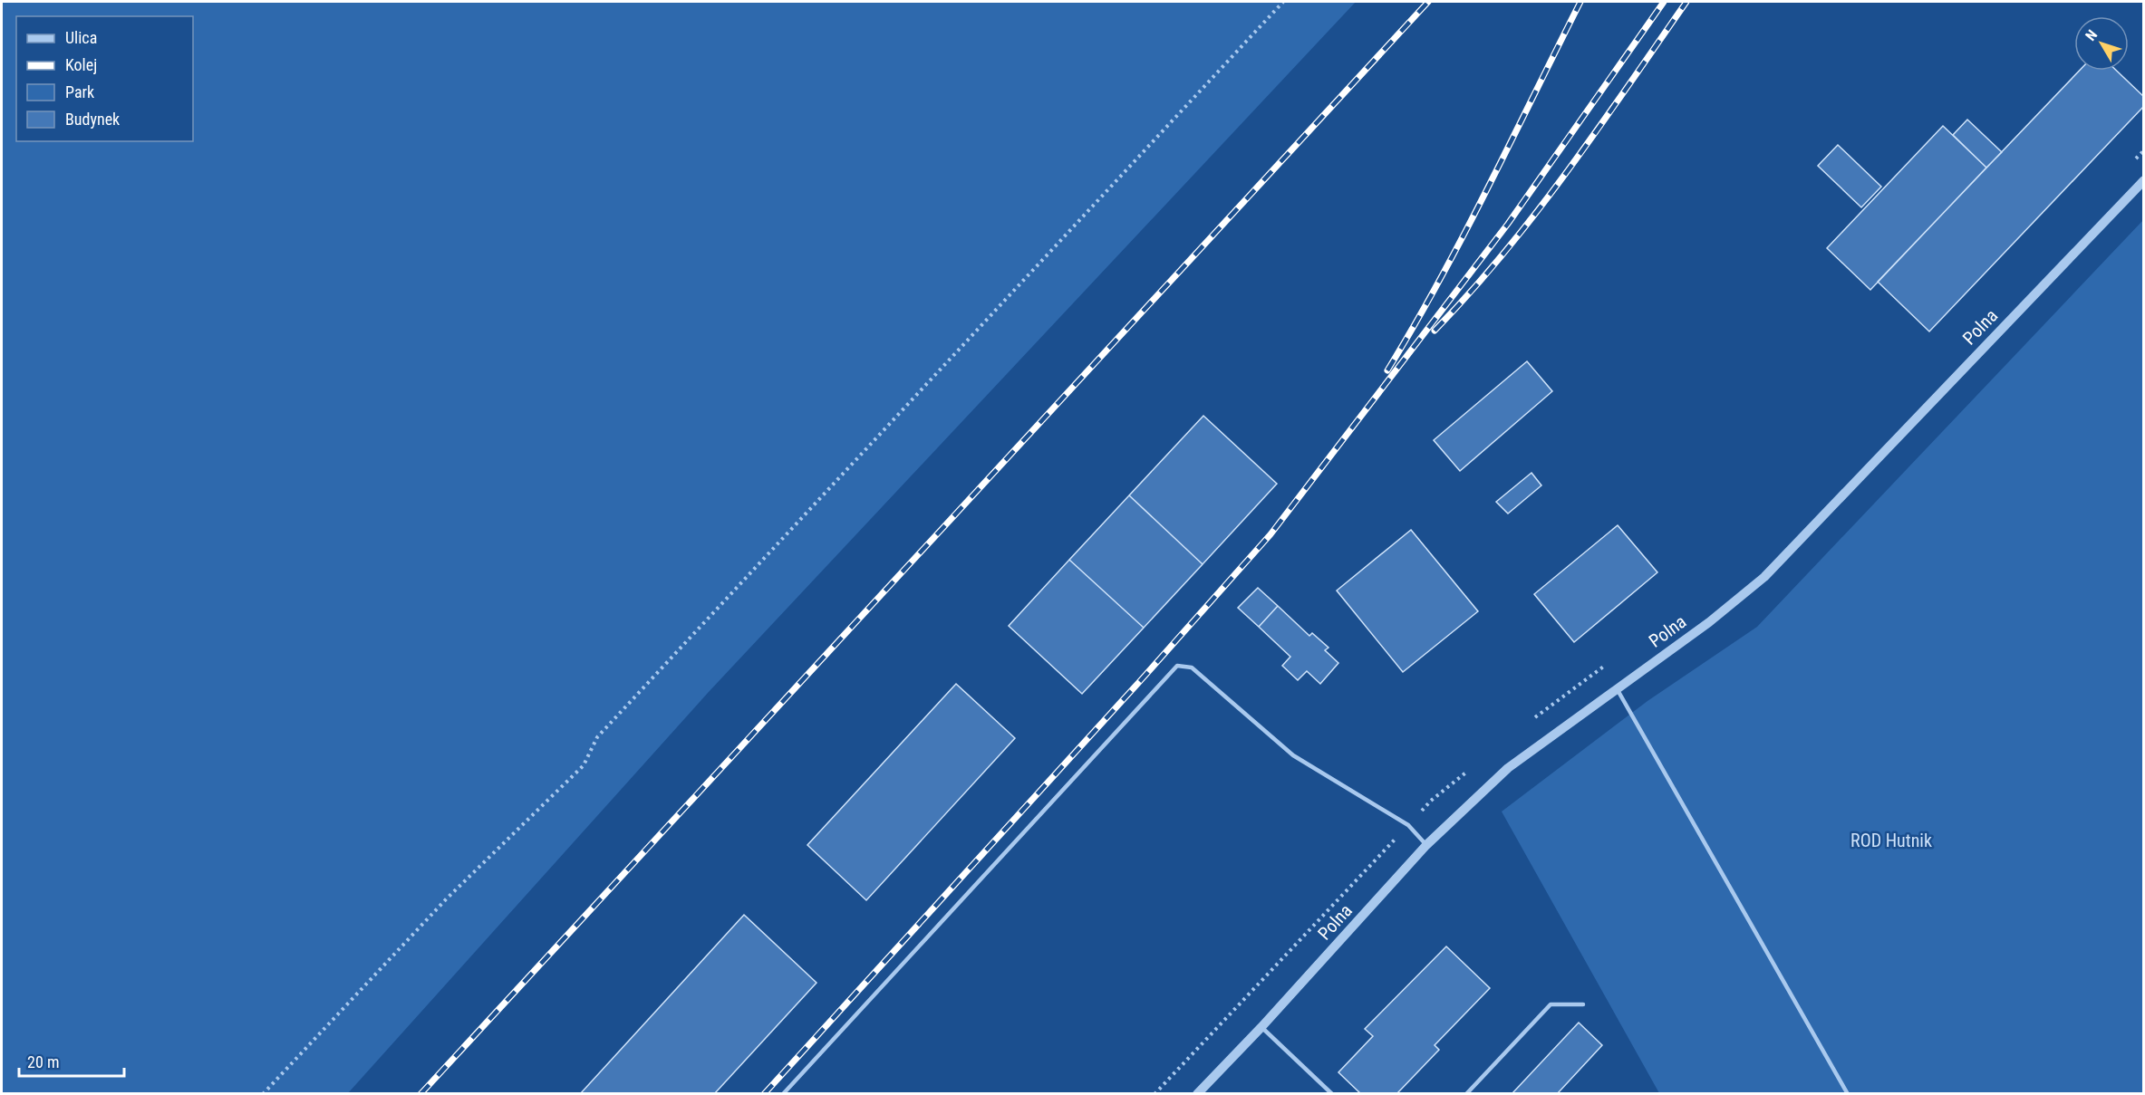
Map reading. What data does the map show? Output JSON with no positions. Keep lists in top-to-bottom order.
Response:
{
  "streets": {
    "street": ["Polna"]
  },
  "parks": ["ROD Hutnik"],
  "legend": [
    "Ulica",
    "Kolej",
    "Park",
    "Budynek"
  ],
  "scale_bar": "20 m",
  "north": "top left"
}
